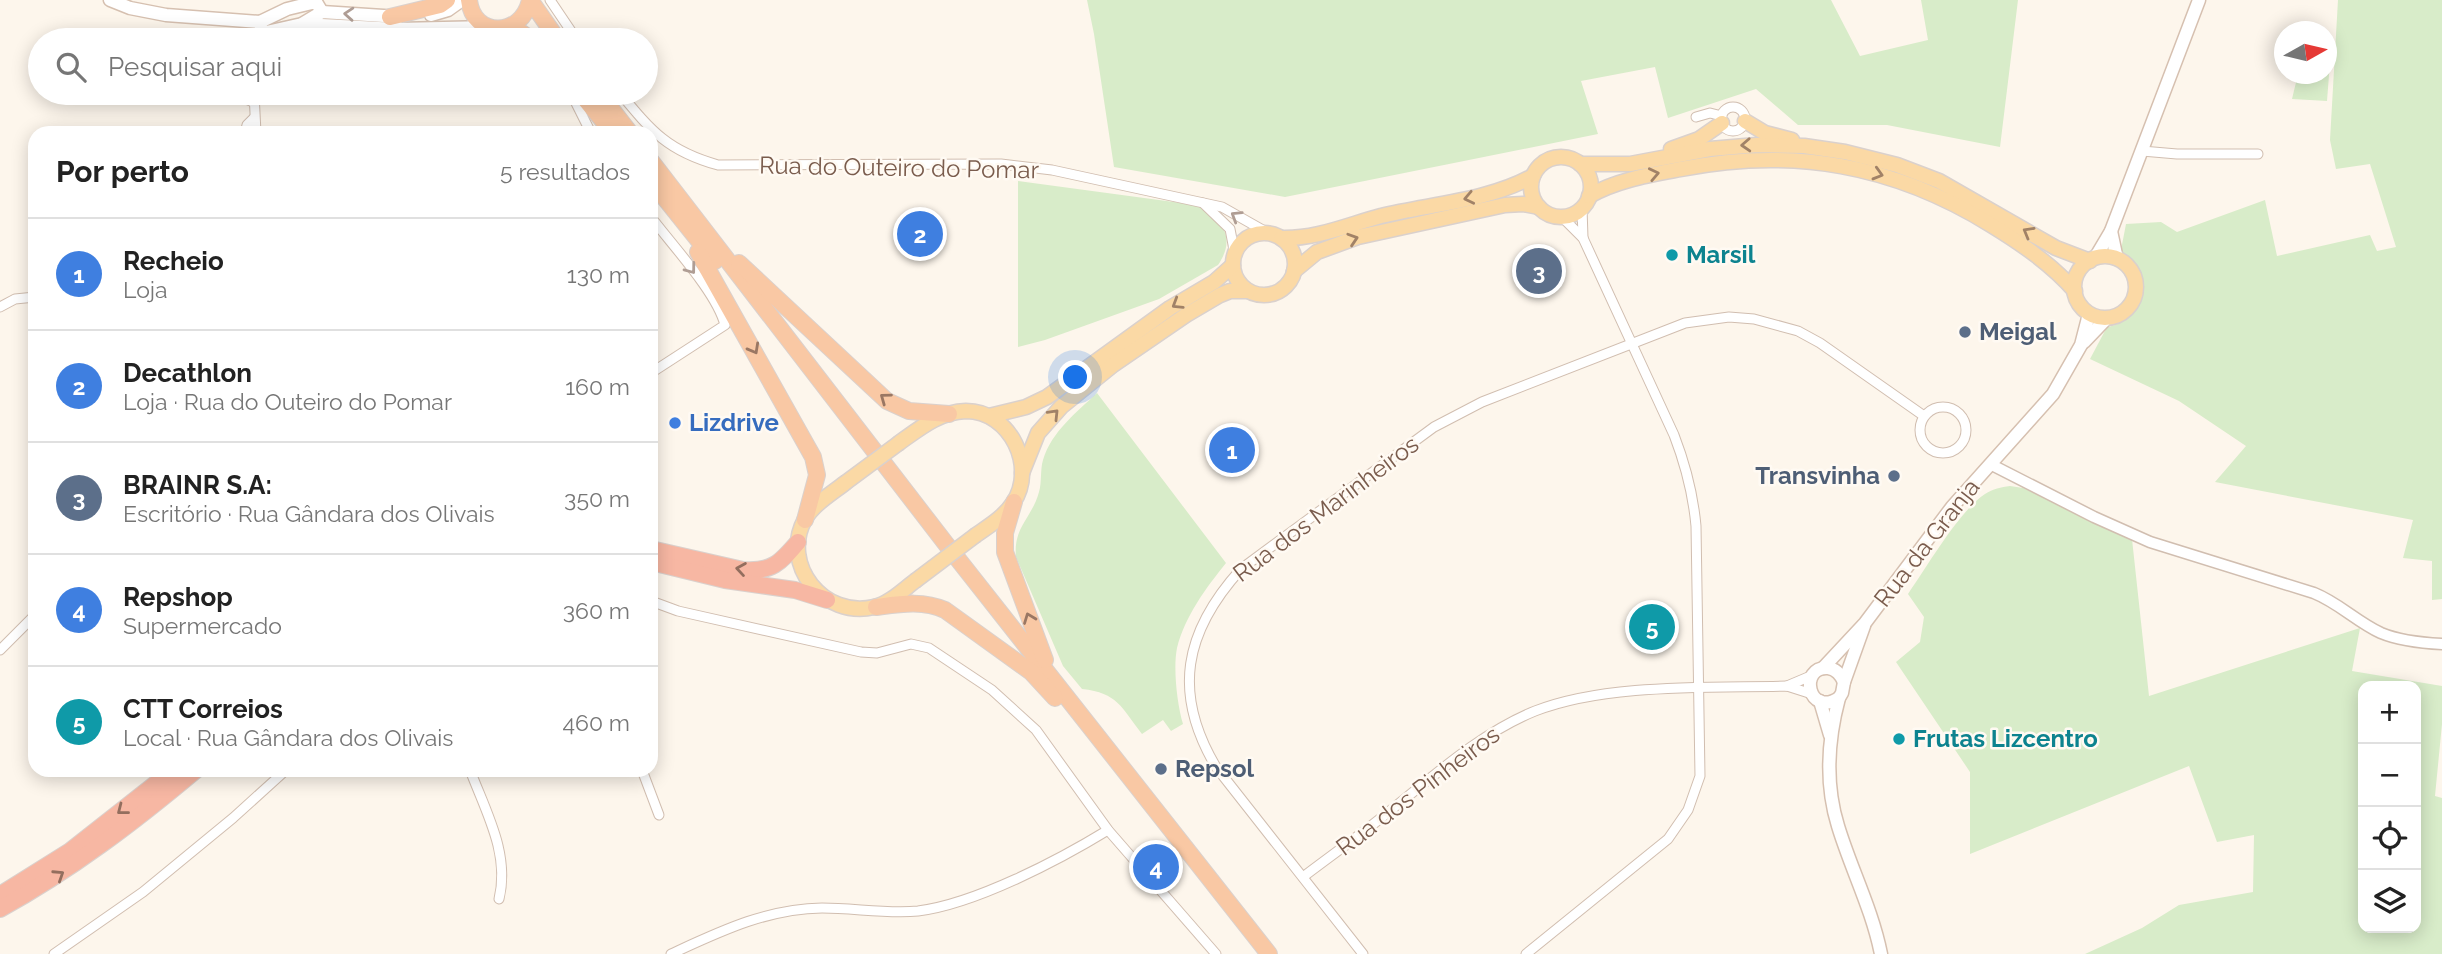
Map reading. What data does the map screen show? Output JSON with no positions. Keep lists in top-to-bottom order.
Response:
{
  "streets": {
    "main road": ["Rua da Granja"],
    "street": ["Rua do Outeiro do Pomar", "Rua dos Marinheiros", "Rua dos Pinheiros"]
  },
  "crossings": [
    ["Rua dos Marinheiros", "Rua dos Pinheiros"],
    ["Rua da Granja", "Rua dos Pinheiros"]
  ],
  "places": [
    "Marsil",
    "Meigal",
    "Lizdrive",
    "Transvinha",
    "Frutas Lizcentro",
    "Repsol"
  ],
  "north": "right",
  "page": {
    "search": "Pesquisar aqui",
    "heading": ["Por perto", "5 resultados"],
    "pins": [
      "2",
      "3",
      "1",
      "5",
      "4"
    ],
    "list": [
      {
        "mark": "1",
        "name": "Recheio",
        "note": "Loja",
        "value": "130 m"
      },
      {
        "mark": "2",
        "name": "Decathlon",
        "note": "Loja · Rua do Outeiro do Pomar",
        "value": "160 m"
      },
      {
        "mark": "3",
        "name": "BRAINR S.A:",
        "note": "Escritório · Rua Gândara dos Olivais",
        "value": "350 m"
      },
      {
        "mark": "4",
        "name": "Repshop",
        "note": "Supermercado",
        "value": "360 m"
      },
      {
        "mark": "5",
        "name": "CTT Correios",
        "note": "Local · Rua Gândara dos Olivais",
        "value": "460 m"
      }
    ],
    "map_buttons": ["+", "−"]
  }
}
